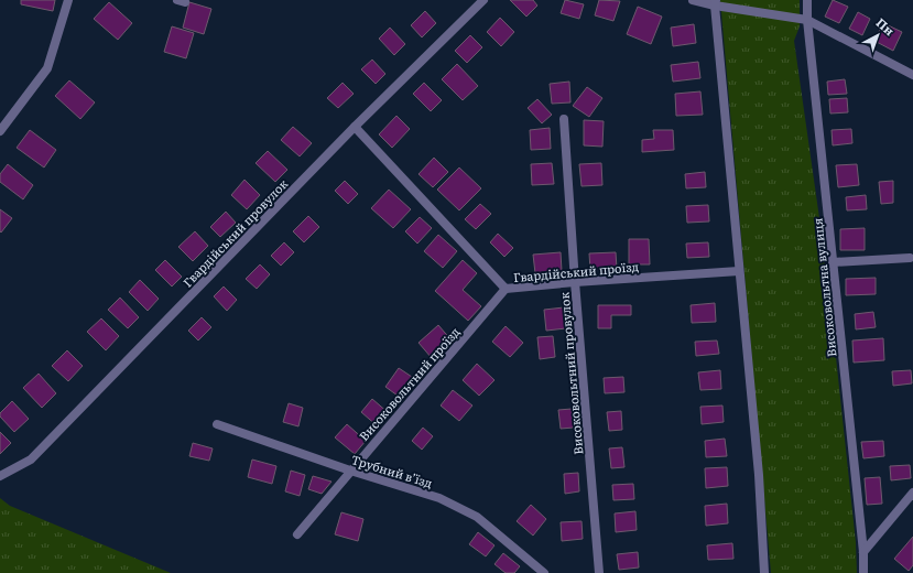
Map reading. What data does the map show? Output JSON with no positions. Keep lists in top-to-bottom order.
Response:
{
  "streets": {
    "street": [
      "Гвардійський провулок",
      "Гвардійський проїзд",
      "Високовольтна вулиця",
      "Високовольтний провулок",
      "Високовольтний проїзд",
      "Трубний в’їзд"
    ]
  },
  "crossings": [
    ["Гвардійський провулок", "Гвардійський проїзд"],
    ["Гвардійський проїзд", "Високовольтний провулок"],
    ["Гвардійський проїзд", "Високовольтний проїзд"],
    ["Високовольтний проїзд", "Трубний в’їзд"]
  ],
  "north": "top right"
}
